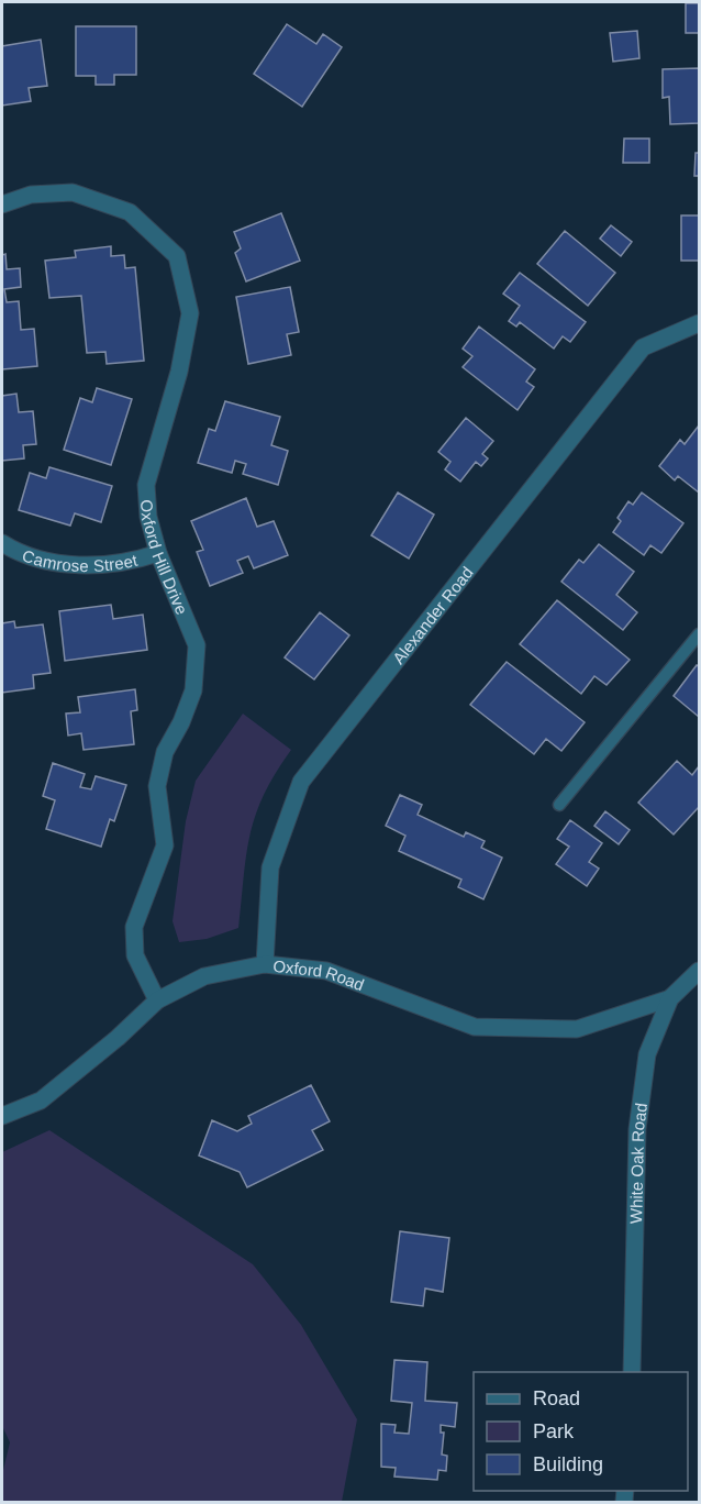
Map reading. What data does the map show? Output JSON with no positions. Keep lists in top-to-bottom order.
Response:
{
  "streets": {
    "street": [
      "Camrose Street",
      "Oxford Hill Drive",
      "Alexander Road",
      "Oxford Road",
      "White Oak Road"
    ]
  },
  "crossings": [
    ["Camrose Street", "Oxford Hill Drive"],
    ["Oxford Hill Drive", "Oxford Road"],
    ["Alexander Road", "Oxford Road"],
    ["Oxford Road", "White Oak Road"]
  ],
  "legend": ["Road", "Park", "Building"]
}
